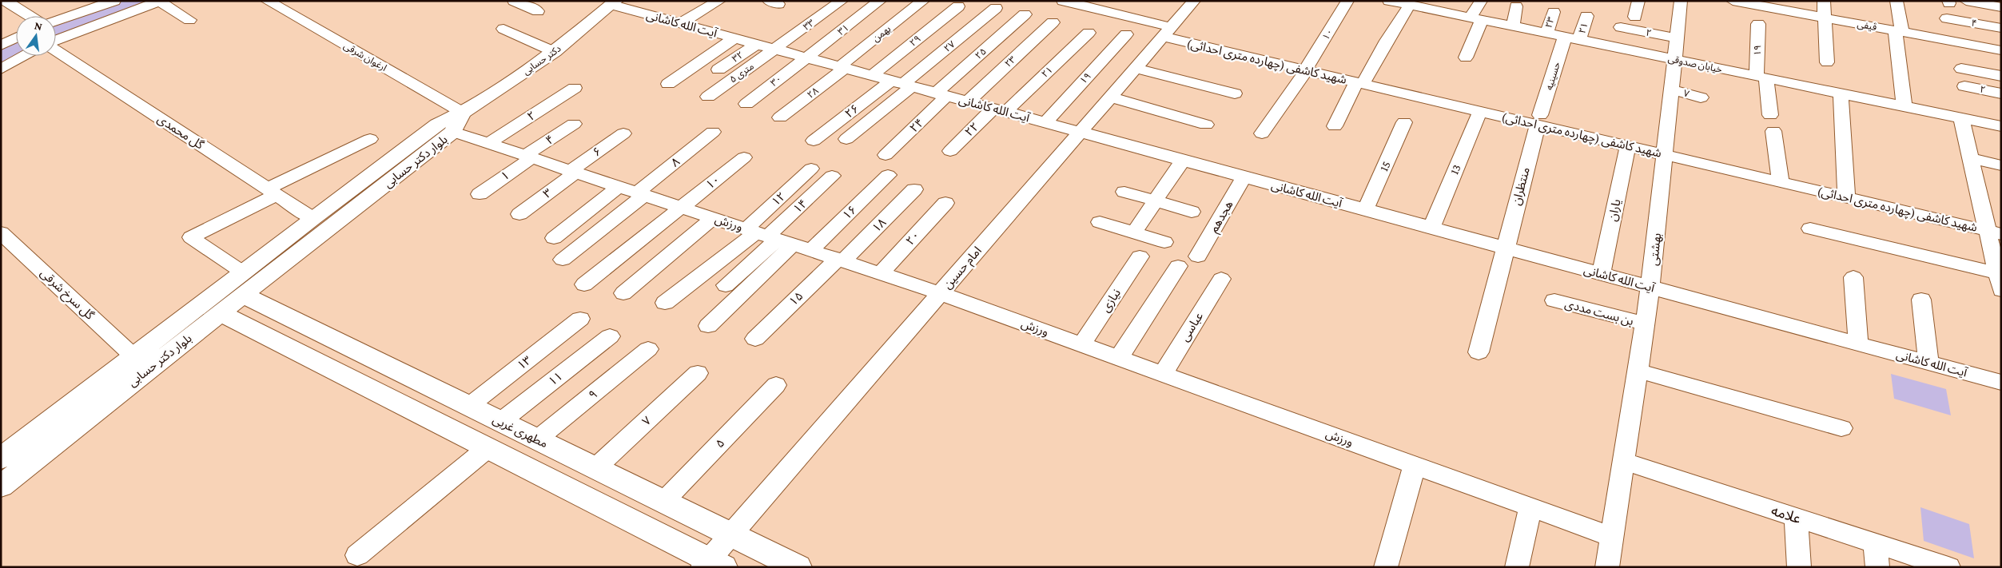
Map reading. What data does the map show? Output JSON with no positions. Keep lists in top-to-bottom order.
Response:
{
  "streets": {
    "main road": ["دکتر حسابی", "بلوار دکتر حسابی", "مطهری غربی"],
    "street": [
      "۲۳",
      "۴",
      "آیت الله کاشانی",
      "۳۳",
      "قیفی",
      "۲۱",
      "۳۱",
      "۲",
      "بهمن",
      "۱۰",
      "۲۹",
      "۲۷",
      "۱۹",
      "۲۵",
      "ارغوان شرقی",
      "۳۲",
      "شهید کاشفی (چهارده متری احداثی)",
      "خیابان صدوقی",
      "۵ متری",
      "حسینیه",
      "۳۰",
      "۲۸",
      "۷",
      "۲۶",
      "۲۴",
      "۲۲",
      "گل محمدی",
      "۶",
      "۸",
      "15",
      "13",
      "۱",
      "منتظران",
      "۳",
      "۱۲",
      "۱۴",
      "یاران",
      "۱۶",
      "هجدهم",
      "ورزش",
      "۱۸",
      "۲۰",
      "بهشتی",
      "امام حسین",
      "گل سرخ شرقی",
      "۱۵",
      "نیازی",
      "بن بست مددی",
      "عباسی",
      "۱۳",
      "۱۱",
      "۹",
      "۵",
      "علامه"
    ]
  },
  "crossings": [
    ["۲۳", "آیت الله کاشانی"],
    ["۲۳", "خیابان صدوقی"],
    ["۴", "۱"],
    ["۴", "ورزش"],
    ["آیت الله کاشانی", "۳۳"],
    ["آیت الله کاشانی", "۲۱"],
    ["آیت الله کاشانی", "۳۱"],
    ["آیت الله کاشانی", "بهمن"],
    ["آیت الله کاشانی", "۲۹"],
    ["آیت الله کاشانی", "۲۷"],
    ["آیت الله کاشانی", "۱۹"],
    ["آیت الله کاشانی", "۲۵"],
    ["آیت الله کاشانی", "۳۲"],
    ["آیت الله کاشانی", "دکتر حسابی"],
    ["آیت الله کاشانی", "۵ متری"],
    ["آیت الله کاشانی", "۳۰"],
    ["آیت الله کاشانی", "۲۸"],
    ["آیت الله کاشانی", "۲۶"],
    ["آیت الله کاشانی", "۲۴"],
    ["آیت الله کاشانی", "۲۲"],
    ["آیت الله کاشانی", "15"],
    ["آیت الله کاشانی", "13"],
    ["آیت الله کاشانی", "منتظران"],
    ["آیت الله کاشانی", "یاران"],
    ["آیت الله کاشانی", "هجدهم"],
    ["آیت الله کاشانی", "بهشتی"],
    ["آیت الله کاشانی", "امام حسین"],
    ["۳۳", "۵ متری"],
    ["۲۱", "خیابان صدوقی"],
    ["۲۱", "حسینیه"],
    ["۲۱", "۲۲"],
    ["۳۱", "۳۰"],
    ["۲", "ورزش"],
    ["۲", "بهشتی"],
    ["بهمن", "۲۸"],
    ["۱۰", "شهید کاشفی (چهارده متری احداثی)"],
    ["۱۰", "ورزش"],
    ["۲۷", "۲۶"],
    ["۱۹", "خیابان صدوقی"],
    ["۲۵", "۲۴"],
    ["ارغوان شرقی", "دکتر حسابی"],
    ["ارغوان شرقی", "بلوار دکتر حسابی"],
    ["ارغوان شرقی", "ورزش"],
    ["دکتر حسابی", "بلوار دکتر حسابی"],
    ["دکتر حسابی", "ورزش"],
    ["شهید کاشفی (چهارده متری احداثی)", "حسینیه"],
    ["شهید کاشفی (چهارده متری احداثی)", "13"],
    ["شهید کاشفی (چهارده متری احداثی)", "منتظران"],
    ["شهید کاشفی (چهارده متری احداثی)", "یاران"],
    ["شهید کاشفی (چهارده متری احداثی)", "بهشتی"],
    ["شهید کاشفی (چهارده متری احداثی)", "امام حسین"],
    ["خیابان صدوقی", "حسینیه"],
    ["خیابان صدوقی", "بهشتی"],
    ["حسینیه", "منتظران"],
    ["۷", "بهشتی"],
    ["۷", "مطهری غربی"],
    ["گل محمدی", "بلوار دکتر حسابی"],
    ["۶", "۳"],
    ["۶", "ورزش"],
    ["بلوار دکتر حسابی", "ورزش"],
    ["بلوار دکتر حسابی", "گل سرخ شرقی"],
    ["بلوار دکتر حسابی", "مطهری غربی"],
    ["۸", "ورزش"],
    ["۱", "ورزش"],
    ["۳", "ورزش"],
    ["۱۲", "۱۴"],
    ["۱۲", "ورزش"],
    ["۱۴", "ورزش"],
    ["۱۶", "ورزش"],
    ["ورزش", "۱۸"],
    ["ورزش", "۲۰"],
    ["ورزش", "بهشتی"],
    ["ورزش", "امام حسین"],
    ["ورزش", "۱۵"],
    ["ورزش", "نیازی"],
    ["ورزش", "عباسی"],
    ["۱۸", "۱۵"],
    ["بهشتی", "بن بست مددی"],
    ["بهشتی", "علامه"],
    ["امام حسین", "مطهری غربی"],
    ["۱۳", "مطهری غربی"],
    ["۱۱", "مطهری غربی"],
    ["۹", "مطهری غربی"],
    ["مطهری غربی", "۵"]
  ],
  "north": "top"
}
